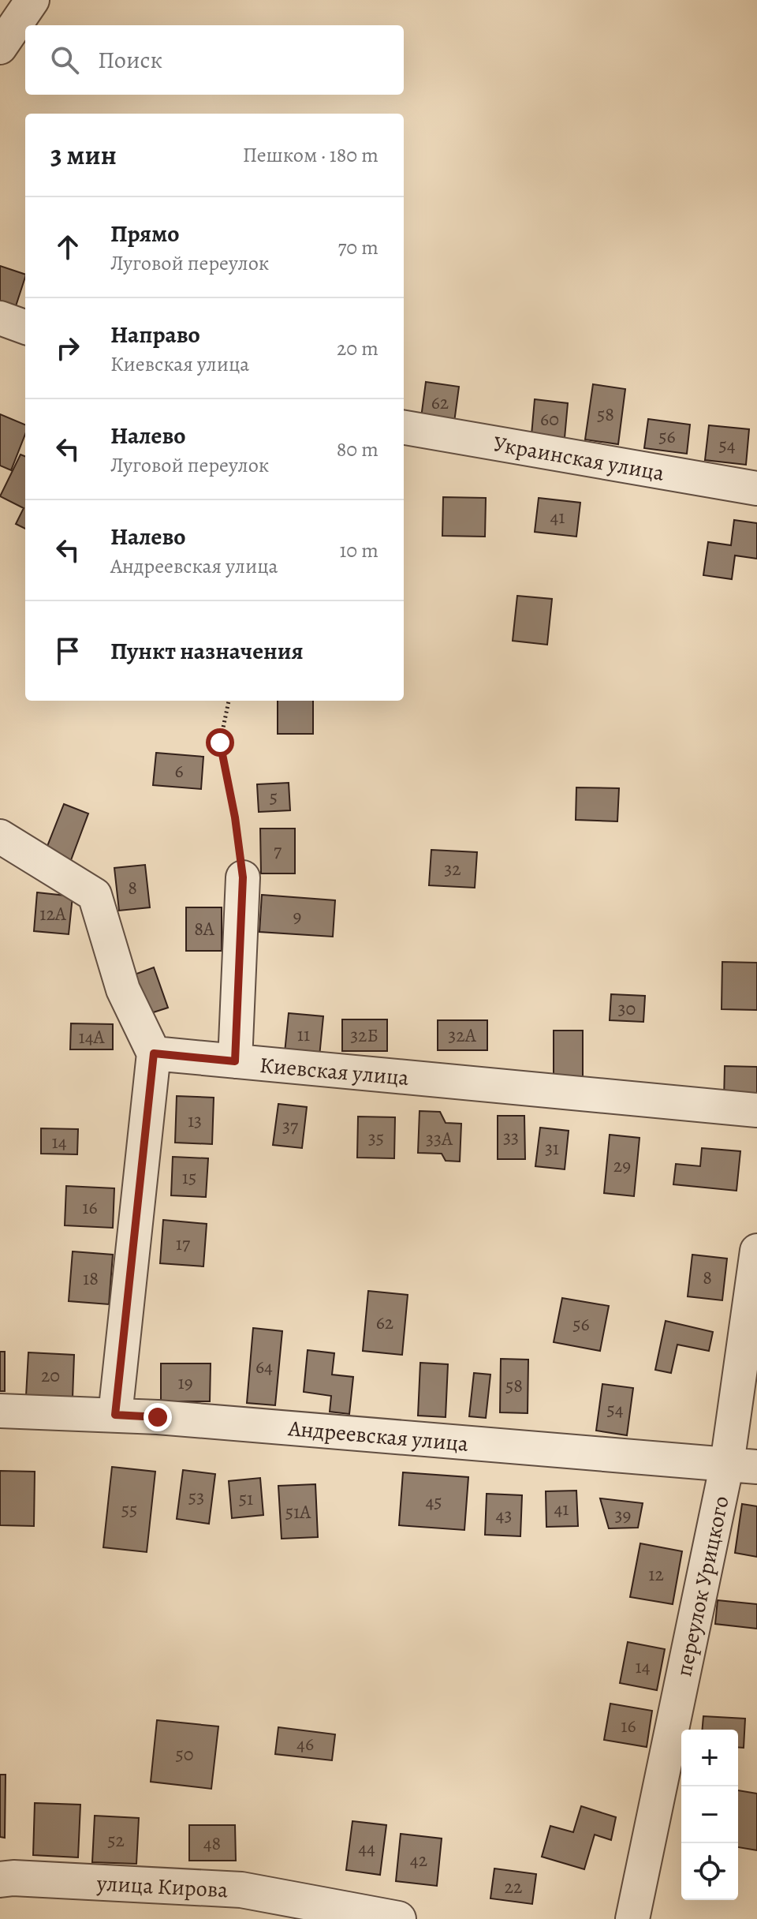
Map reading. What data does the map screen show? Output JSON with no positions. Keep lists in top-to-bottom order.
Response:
{
  "streets": {
    "street": [
      "Украинская улица",
      "Киевская улица",
      "Андреевская улица",
      "переулок Урицкого",
      "улица Кирова"
    ]
  },
  "crossings": [
    ["Андреевская улица", "переулок Урицкого"]
  ],
  "house_numbers": [
    "62",
    "58",
    "60",
    "56",
    "54",
    "41",
    "6",
    "5",
    "7",
    "32",
    "8",
    "12А",
    "9",
    "8А",
    "30",
    "11",
    "32Б",
    "32А",
    "14А",
    "13",
    "37",
    "33",
    "35",
    "33А",
    "14",
    "31",
    "29",
    "15",
    "16",
    "17",
    "8",
    "18",
    "62",
    "56",
    "64",
    "20",
    "19",
    "58",
    "54",
    "53",
    "51",
    "45",
    "41",
    "55",
    "51А",
    "43",
    "39",
    "12",
    "14",
    "16",
    "46",
    "50",
    "52",
    "48",
    "44",
    "42",
    "22"
  ],
  "page": {
    "search": "Поиск",
    "heading": ["3 мин", "Пешком · 180 m"],
    "list": [
      ["Прямо", "Луговой переулок", "70 m"],
      ["Направо", "Киевская улица", "20 m"],
      ["Налево", "Луговой переулок", "80 m"],
      ["Налево", "Андреевская улица", "10 m"],
      "Пункт назначения"
    ],
    "map_buttons": ["+", "−"]
  }
}
